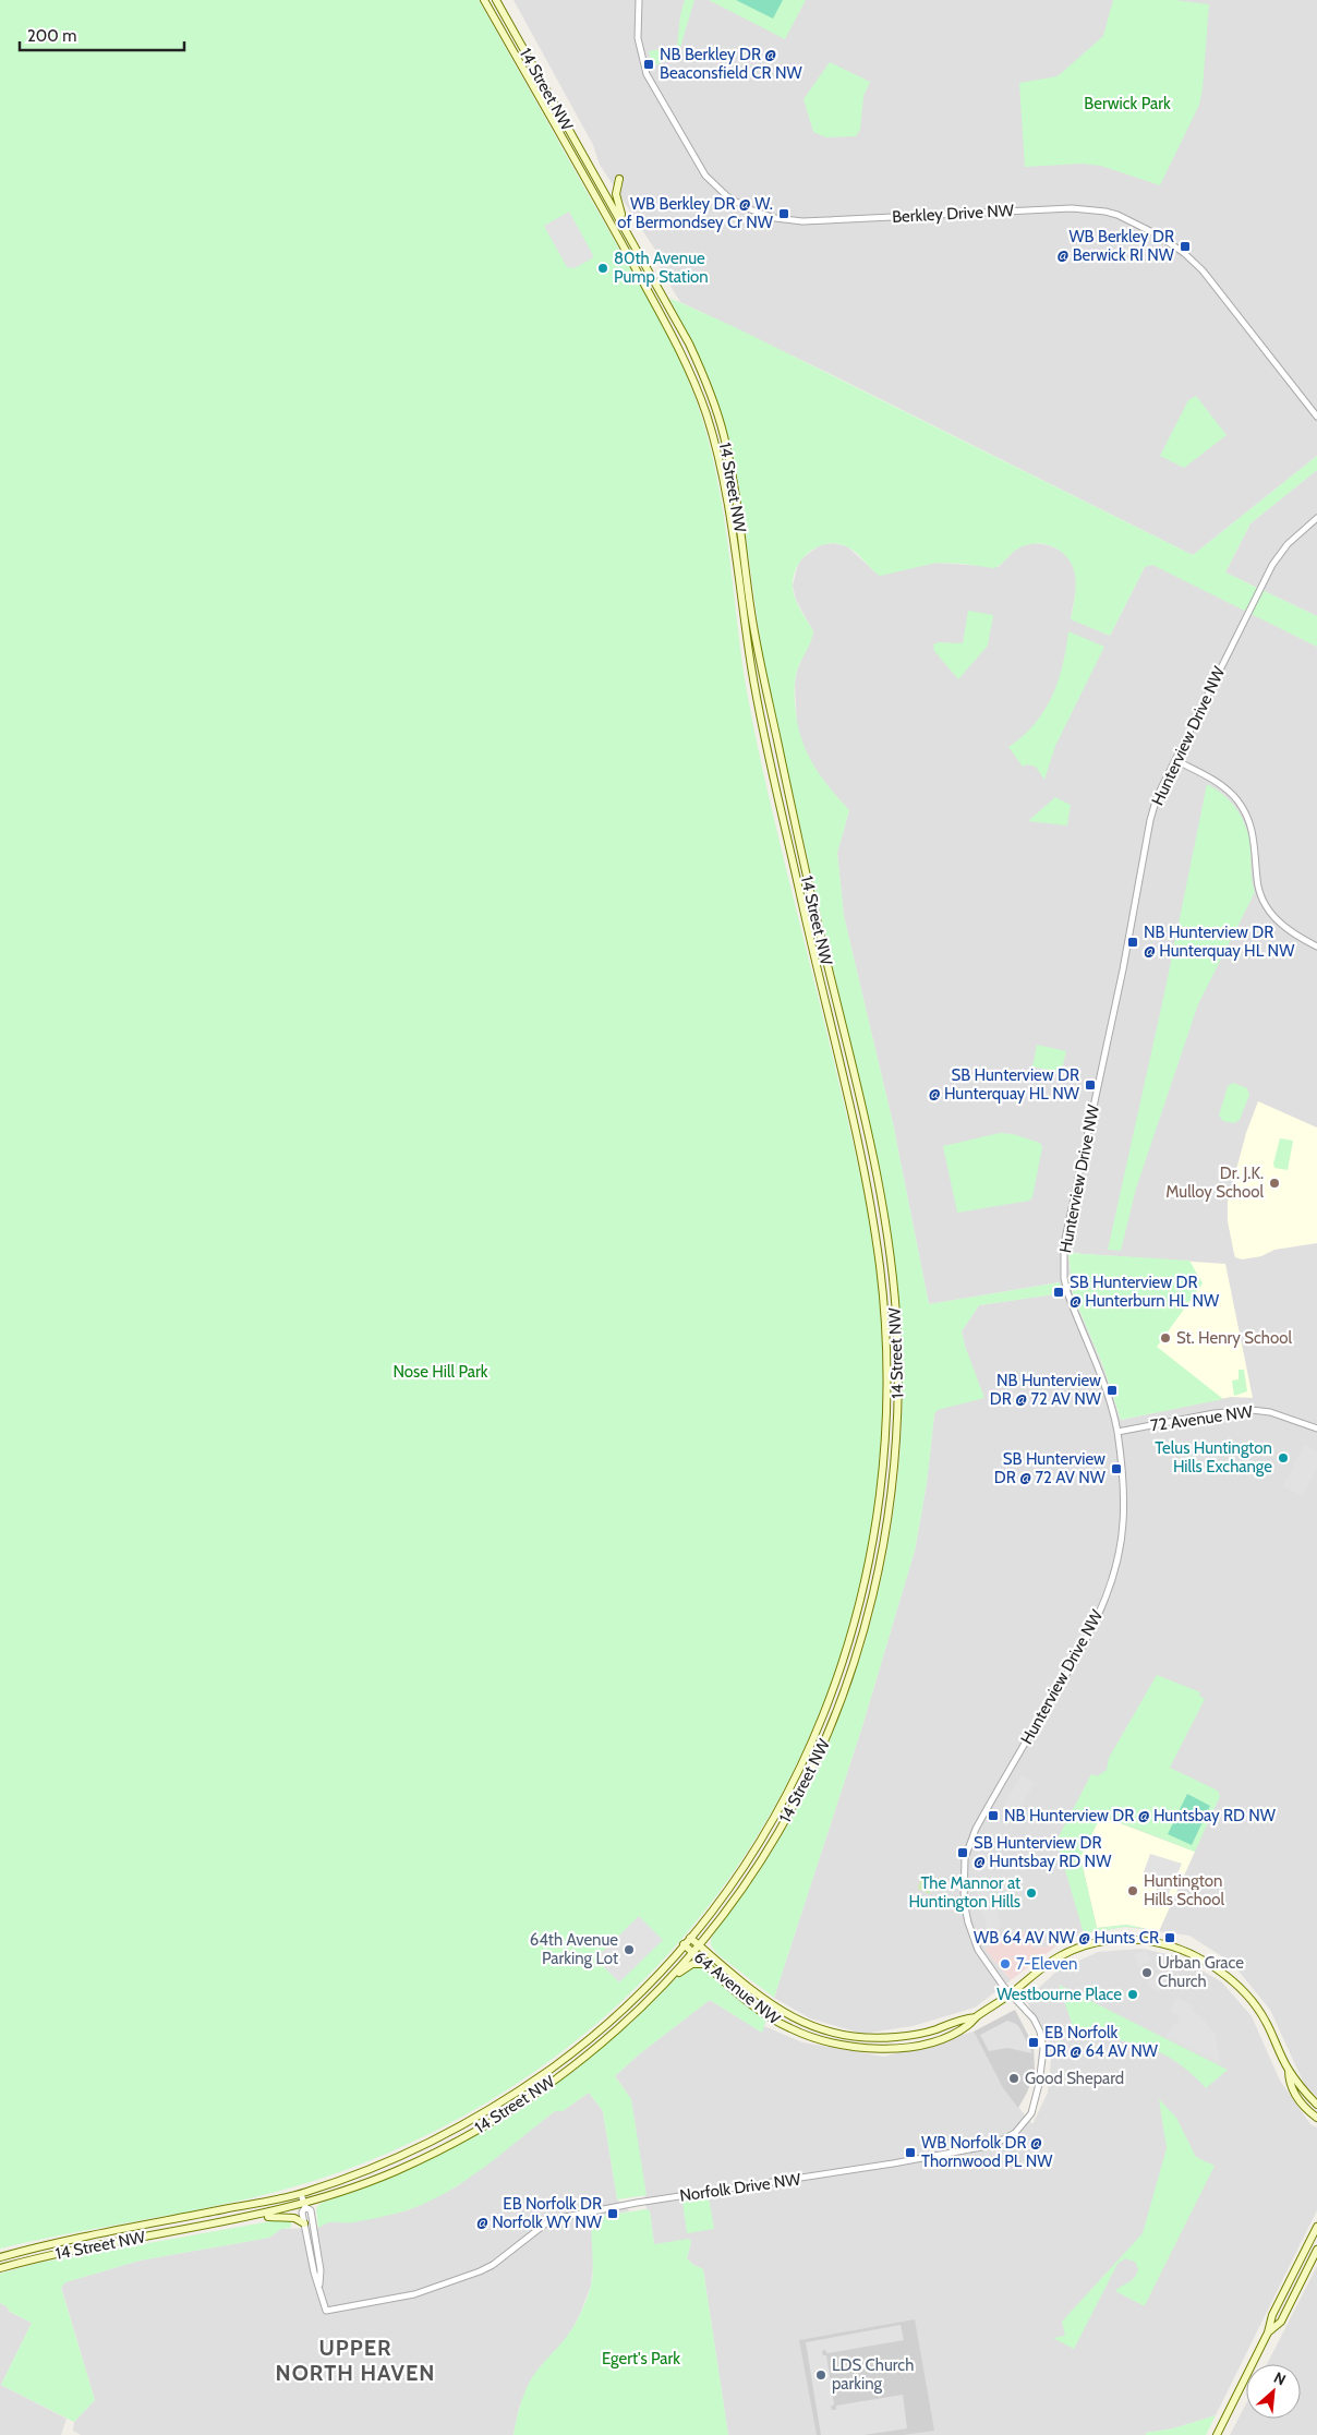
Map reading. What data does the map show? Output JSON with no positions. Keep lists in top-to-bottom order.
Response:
{
  "streets": {
    "main road": ["14 Street NW", "64 Avenue NW"],
    "street": [
      "Berkley Drive NW",
      "Hunterview Drive NW",
      "72 Avenue NW",
      "Norfolk Drive NW"
    ]
  },
  "crossings": [
    ["14 Street NW", "64 Avenue NW"],
    ["Hunterview Drive NW", "72 Avenue NW"],
    ["Hunterview Drive NW", "64 Avenue NW"],
    ["Hunterview Drive NW", "Norfolk Drive NW"],
    ["64 Avenue NW", "Norfolk Drive NW"]
  ],
  "districts": ["UPPER NORTH HAVEN"],
  "parks": ["Berwick Park", "Nose Hill Park", "Egert's Park"],
  "places": {
    "transit": [
      "NB Berkley DR @ Beaconsfield CR NW",
      "WB Berkley DR @ W. of Bermondsey Cr NW",
      "WB Berkley DR @ Berwick RI NW",
      "NB Hunterview DR @ Hunterquay HL NW",
      "SB Hunterview DR @ Hunterquay HL NW",
      "SB Hunterview DR @ Hunterburn HL NW",
      "NB Hunterview DR @ 72 AV NW",
      "SB Hunterview DR @ 72 AV NW",
      "NB Hunterview DR @ Huntsbay RD NW",
      "SB Hunterview DR @ Huntsbay RD NW",
      "WB 64 AV NW @ Hunts CR",
      "EB Norfolk DR @ 64 AV NW",
      "WB Norfolk DR @ Thornwood PL NW",
      "EB Norfolk DR @ Norfolk WY NW"
    ],
    "other": [
      "80th Avenue Pump Station",
      "Dr. J.K. Mulloy School",
      "St. Henry School",
      "Telus Huntington Hills Exchange",
      "Huntington Hills School",
      "The Mannor at Huntington Hills",
      "64th Avenue Parking Lot",
      "7-Eleven",
      "Urban Grace Church",
      "Westbourne Place",
      "Good Shepard",
      "LDS Church parking"
    ]
  },
  "scale_bar": "200 m",
  "north": "top right"
}
